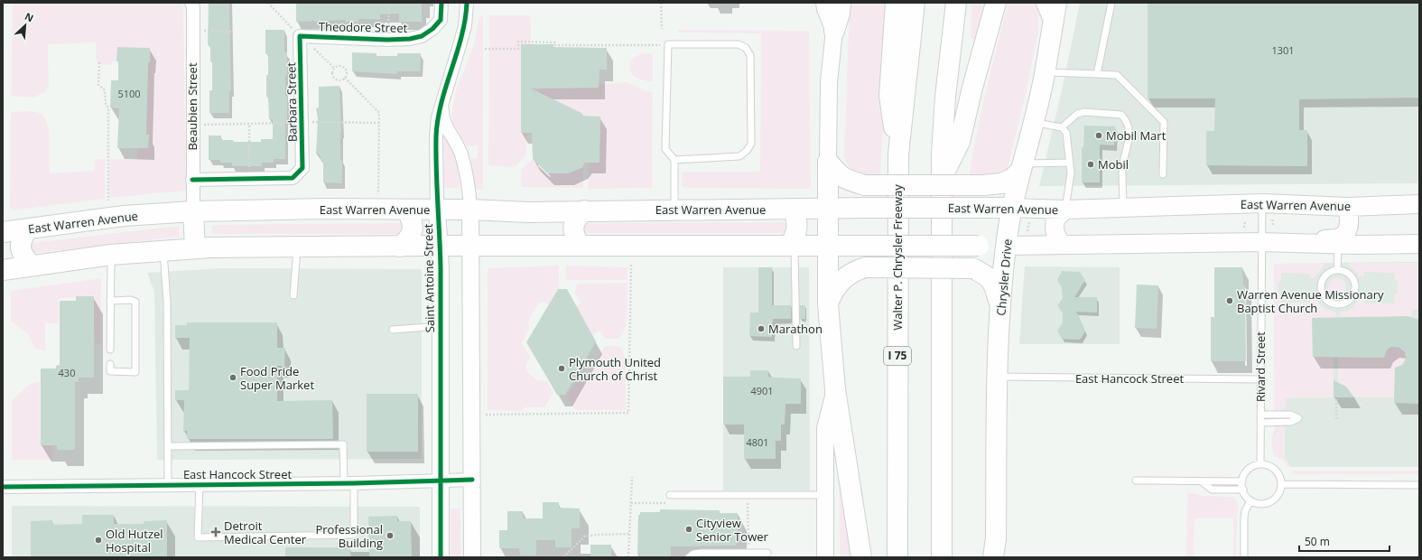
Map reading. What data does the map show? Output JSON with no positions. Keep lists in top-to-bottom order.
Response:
{
  "streets": {
    "main road": [
      "East Warren Avenue",
      "Walter P. Chrysler Freeway",
      "Chrysler Drive",
      "I 75"
    ],
    "street": [
      "Theodore Street",
      "Barbara Street",
      "Beaubien Street",
      "Saint Antoine Street",
      "East Hancock Street"
    ],
    "lane": ["Rivard Street"]
  },
  "crossings": [
    ["Theodore Street", "Barbara Street"],
    ["Beaubien Street", "East Warren Avenue"],
    ["East Warren Avenue", "Chrysler Drive"],
    ["East Warren Avenue", "Saint Antoine Street"],
    ["East Warren Avenue", "Rivard Street"],
    ["Chrysler Drive", "East Hancock Street"],
    ["Saint Antoine Street", "East Hancock Street"],
    ["Rivard Street", "East Hancock Street"]
  ],
  "places": {
    "other": [
      "Mobil Mart",
      "Mobil",
      "Warren Avenue Missionary Baptist Church",
      "Marathon",
      "Plymouth United Church of Christ",
      "Food Pride Super Market",
      "Cityview Senior Tower",
      "Professional Building",
      "Old Hutzel Hospital"
    ],
    "health": ["Detroit Medical Center"]
  },
  "house_numbers": [
    "1301",
    "5100",
    "430",
    "4901",
    "4801"
  ],
  "scale_bar": "50 m",
  "north": "top right"
}
